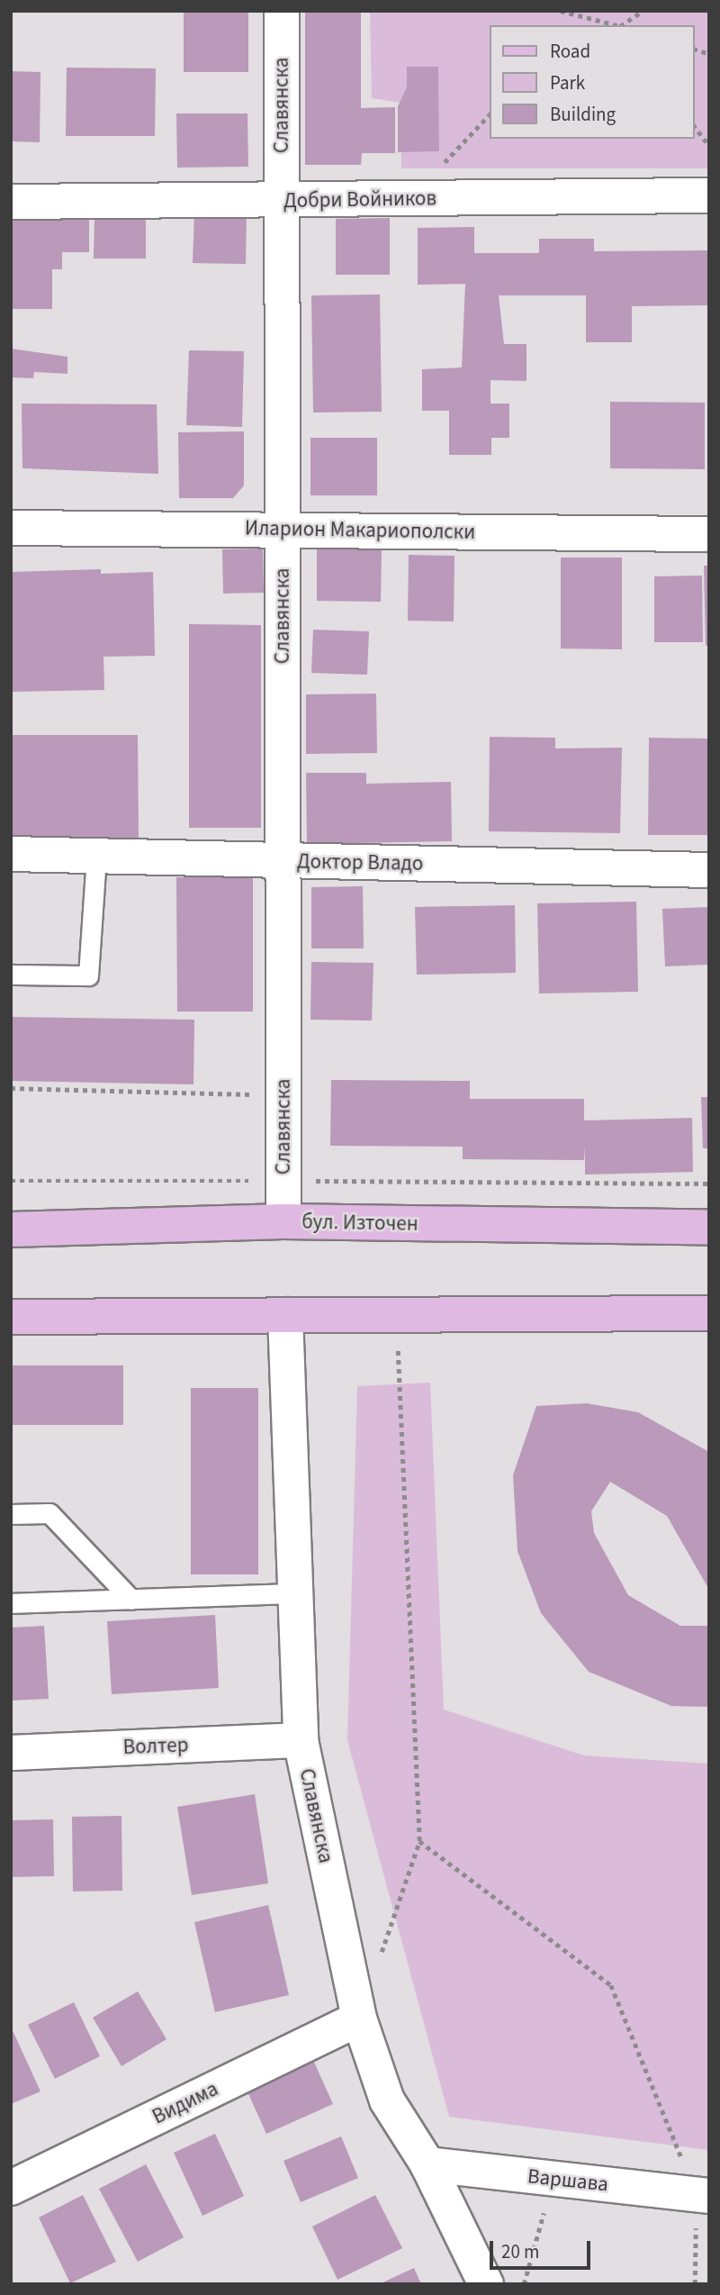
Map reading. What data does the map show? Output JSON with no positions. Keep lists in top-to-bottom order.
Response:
{
  "streets": {
    "main road": ["бул. Източен"],
    "street": [
      "Славянска",
      "Добри Войников",
      "Иларион Макариополски",
      "Доктор Владо",
      "Волтер",
      "Видима",
      "Варшава"
    ]
  },
  "crossings": [
    ["Славянска", "Добри Войников"],
    ["Славянска", "Иларион Макариополски"],
    ["Славянска", "Доктор Владо"],
    ["Славянска", "бул. Източен"],
    ["Славянска", "Волтер"],
    ["Славянска", "Видима"],
    ["Славянска", "Варшава"]
  ],
  "legend": ["Road", "Park", "Building"],
  "scale_bar": "20 m"
}
